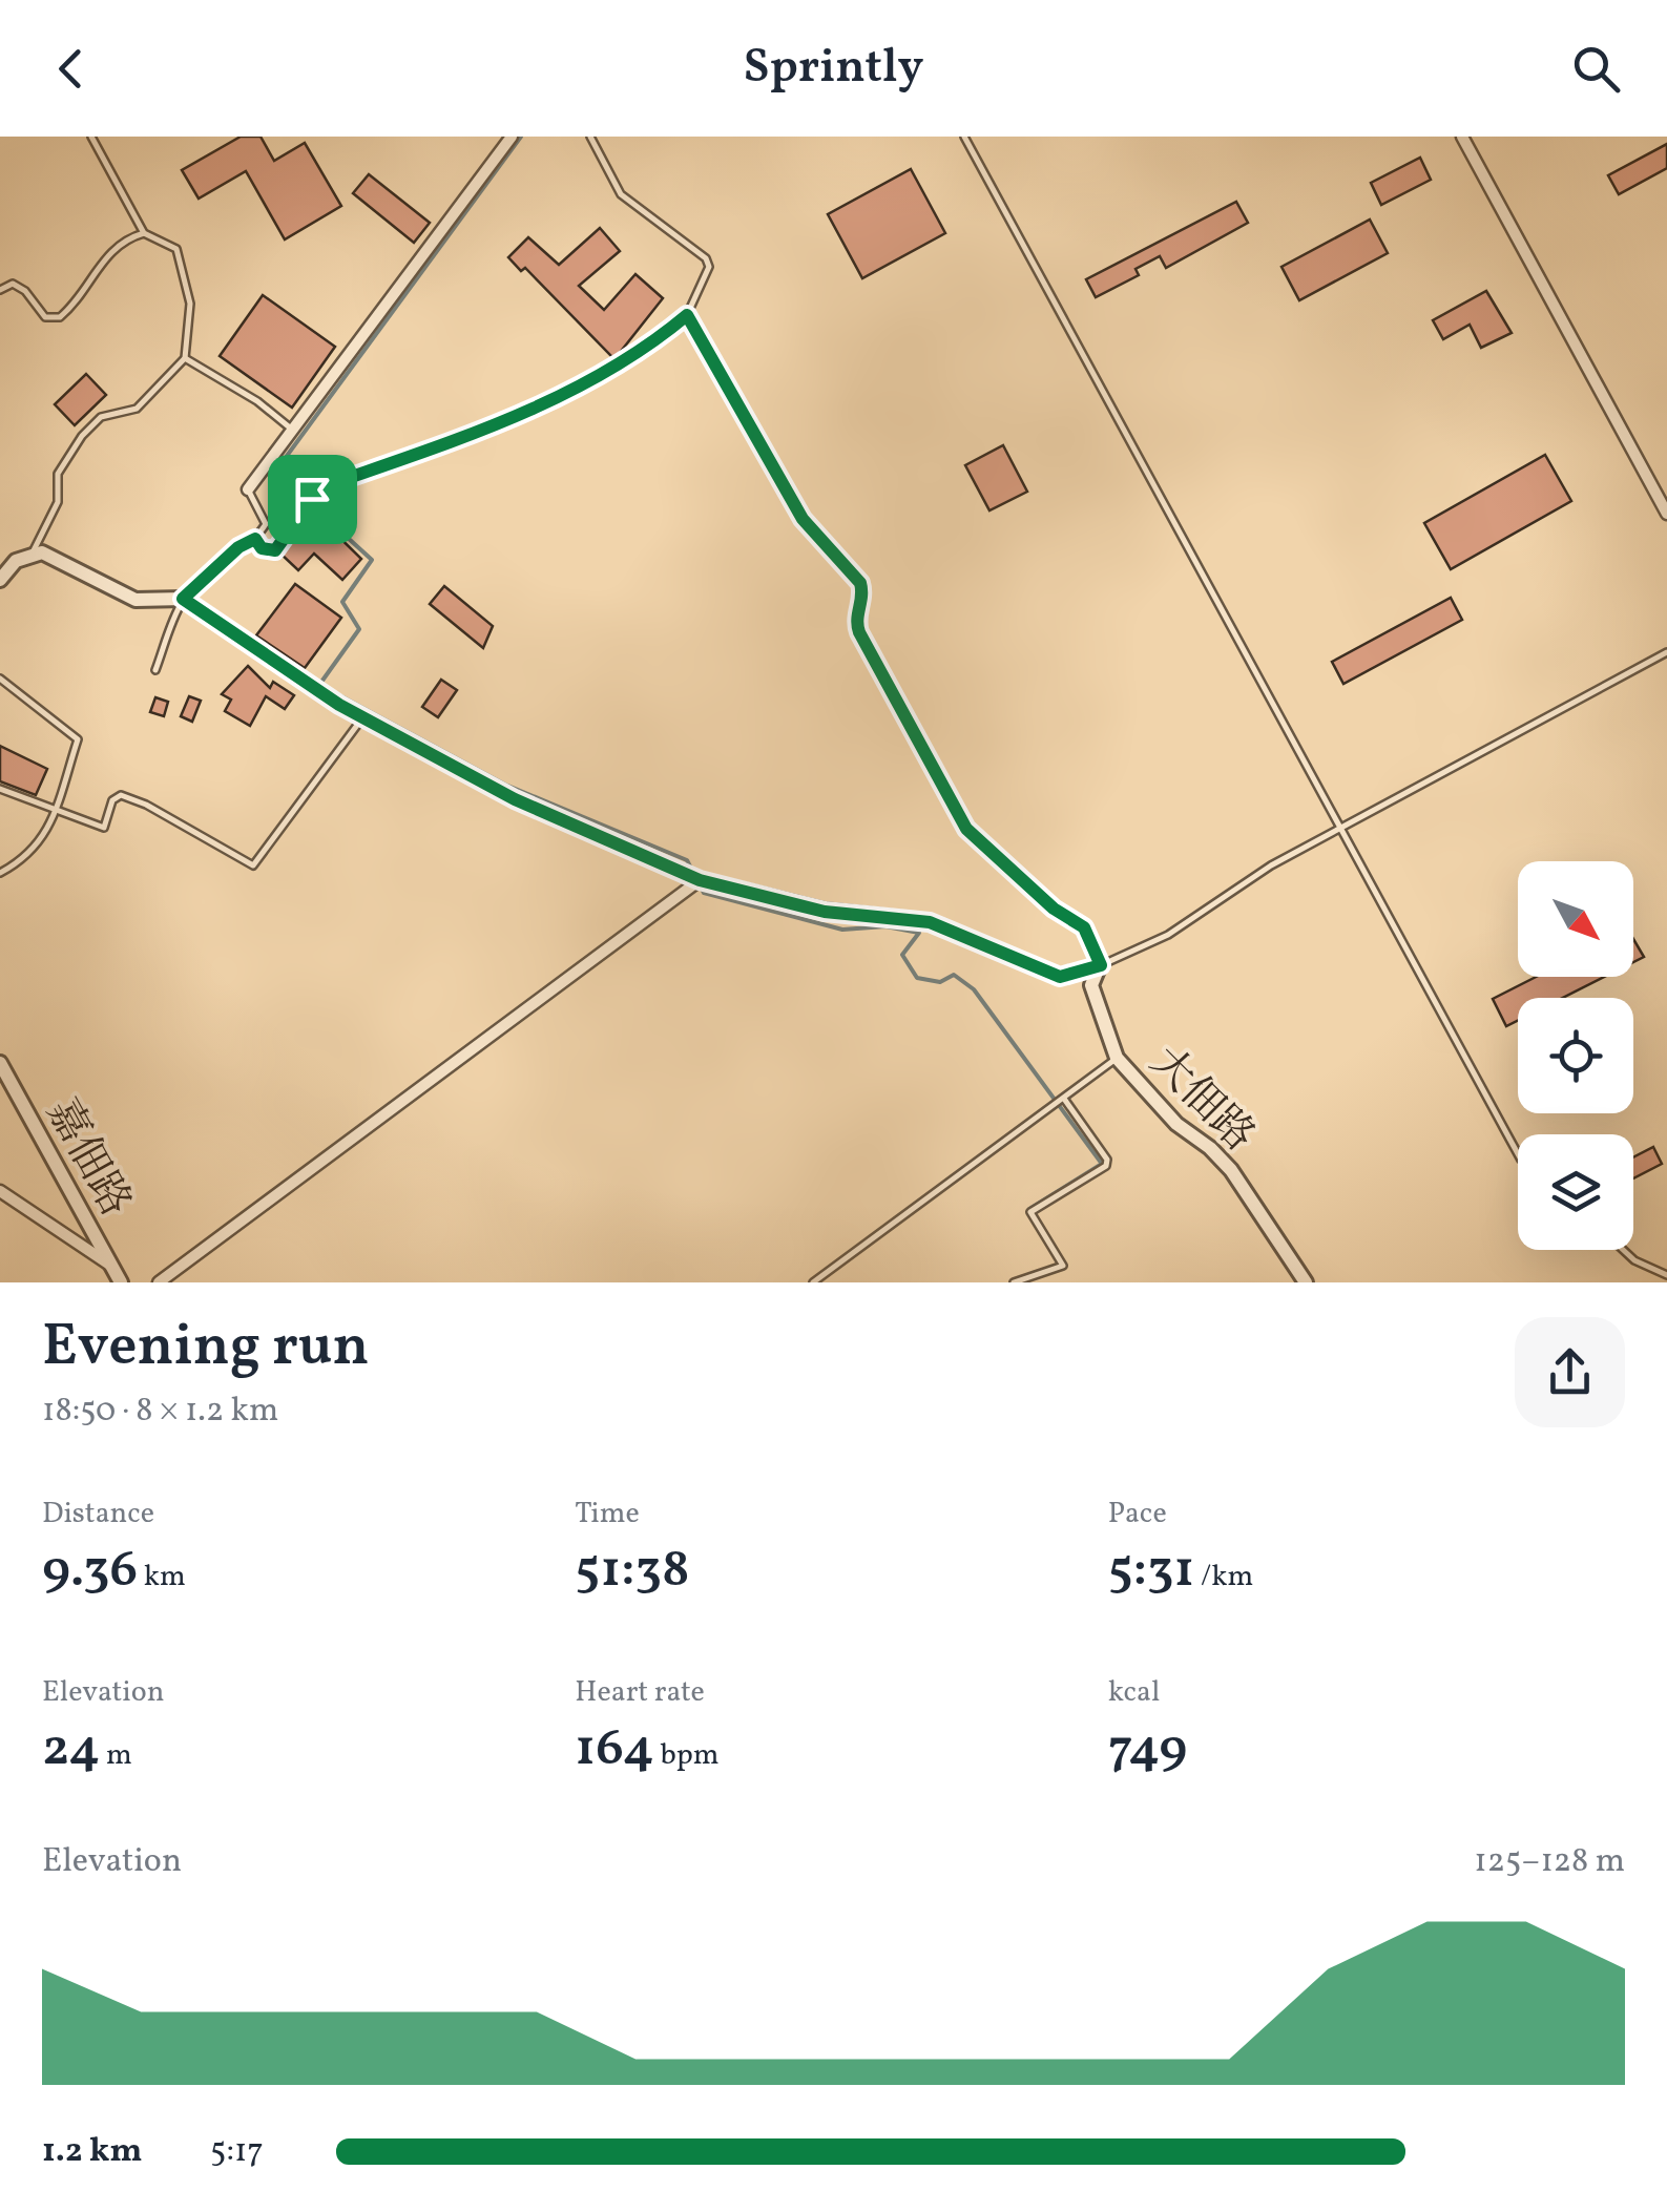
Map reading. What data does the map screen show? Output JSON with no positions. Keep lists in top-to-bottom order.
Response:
{
  "streets": {
    "street": ["大佃路", "嘉佃路"]
  },
  "north": "bottom right",
  "page": {
    "header": "Sprintly",
    "heading": ["Evening run", "18:50 · 8 × 1.2 km"],
    "stats": [
      ["Distance", "9.36 km"],
      ["Time", "51:38"],
      ["Pace", "5:31 /km"],
      ["Elevation", "24 m"],
      ["Heart rate", "164 bpm"],
      ["kcal", "749"]
    ],
    "chart": ["Elevation", "125–128 m"],
    "list": [
      {
        "name": "1.2 km",
        "note": "5:17"
      }
    ]
  }
}
